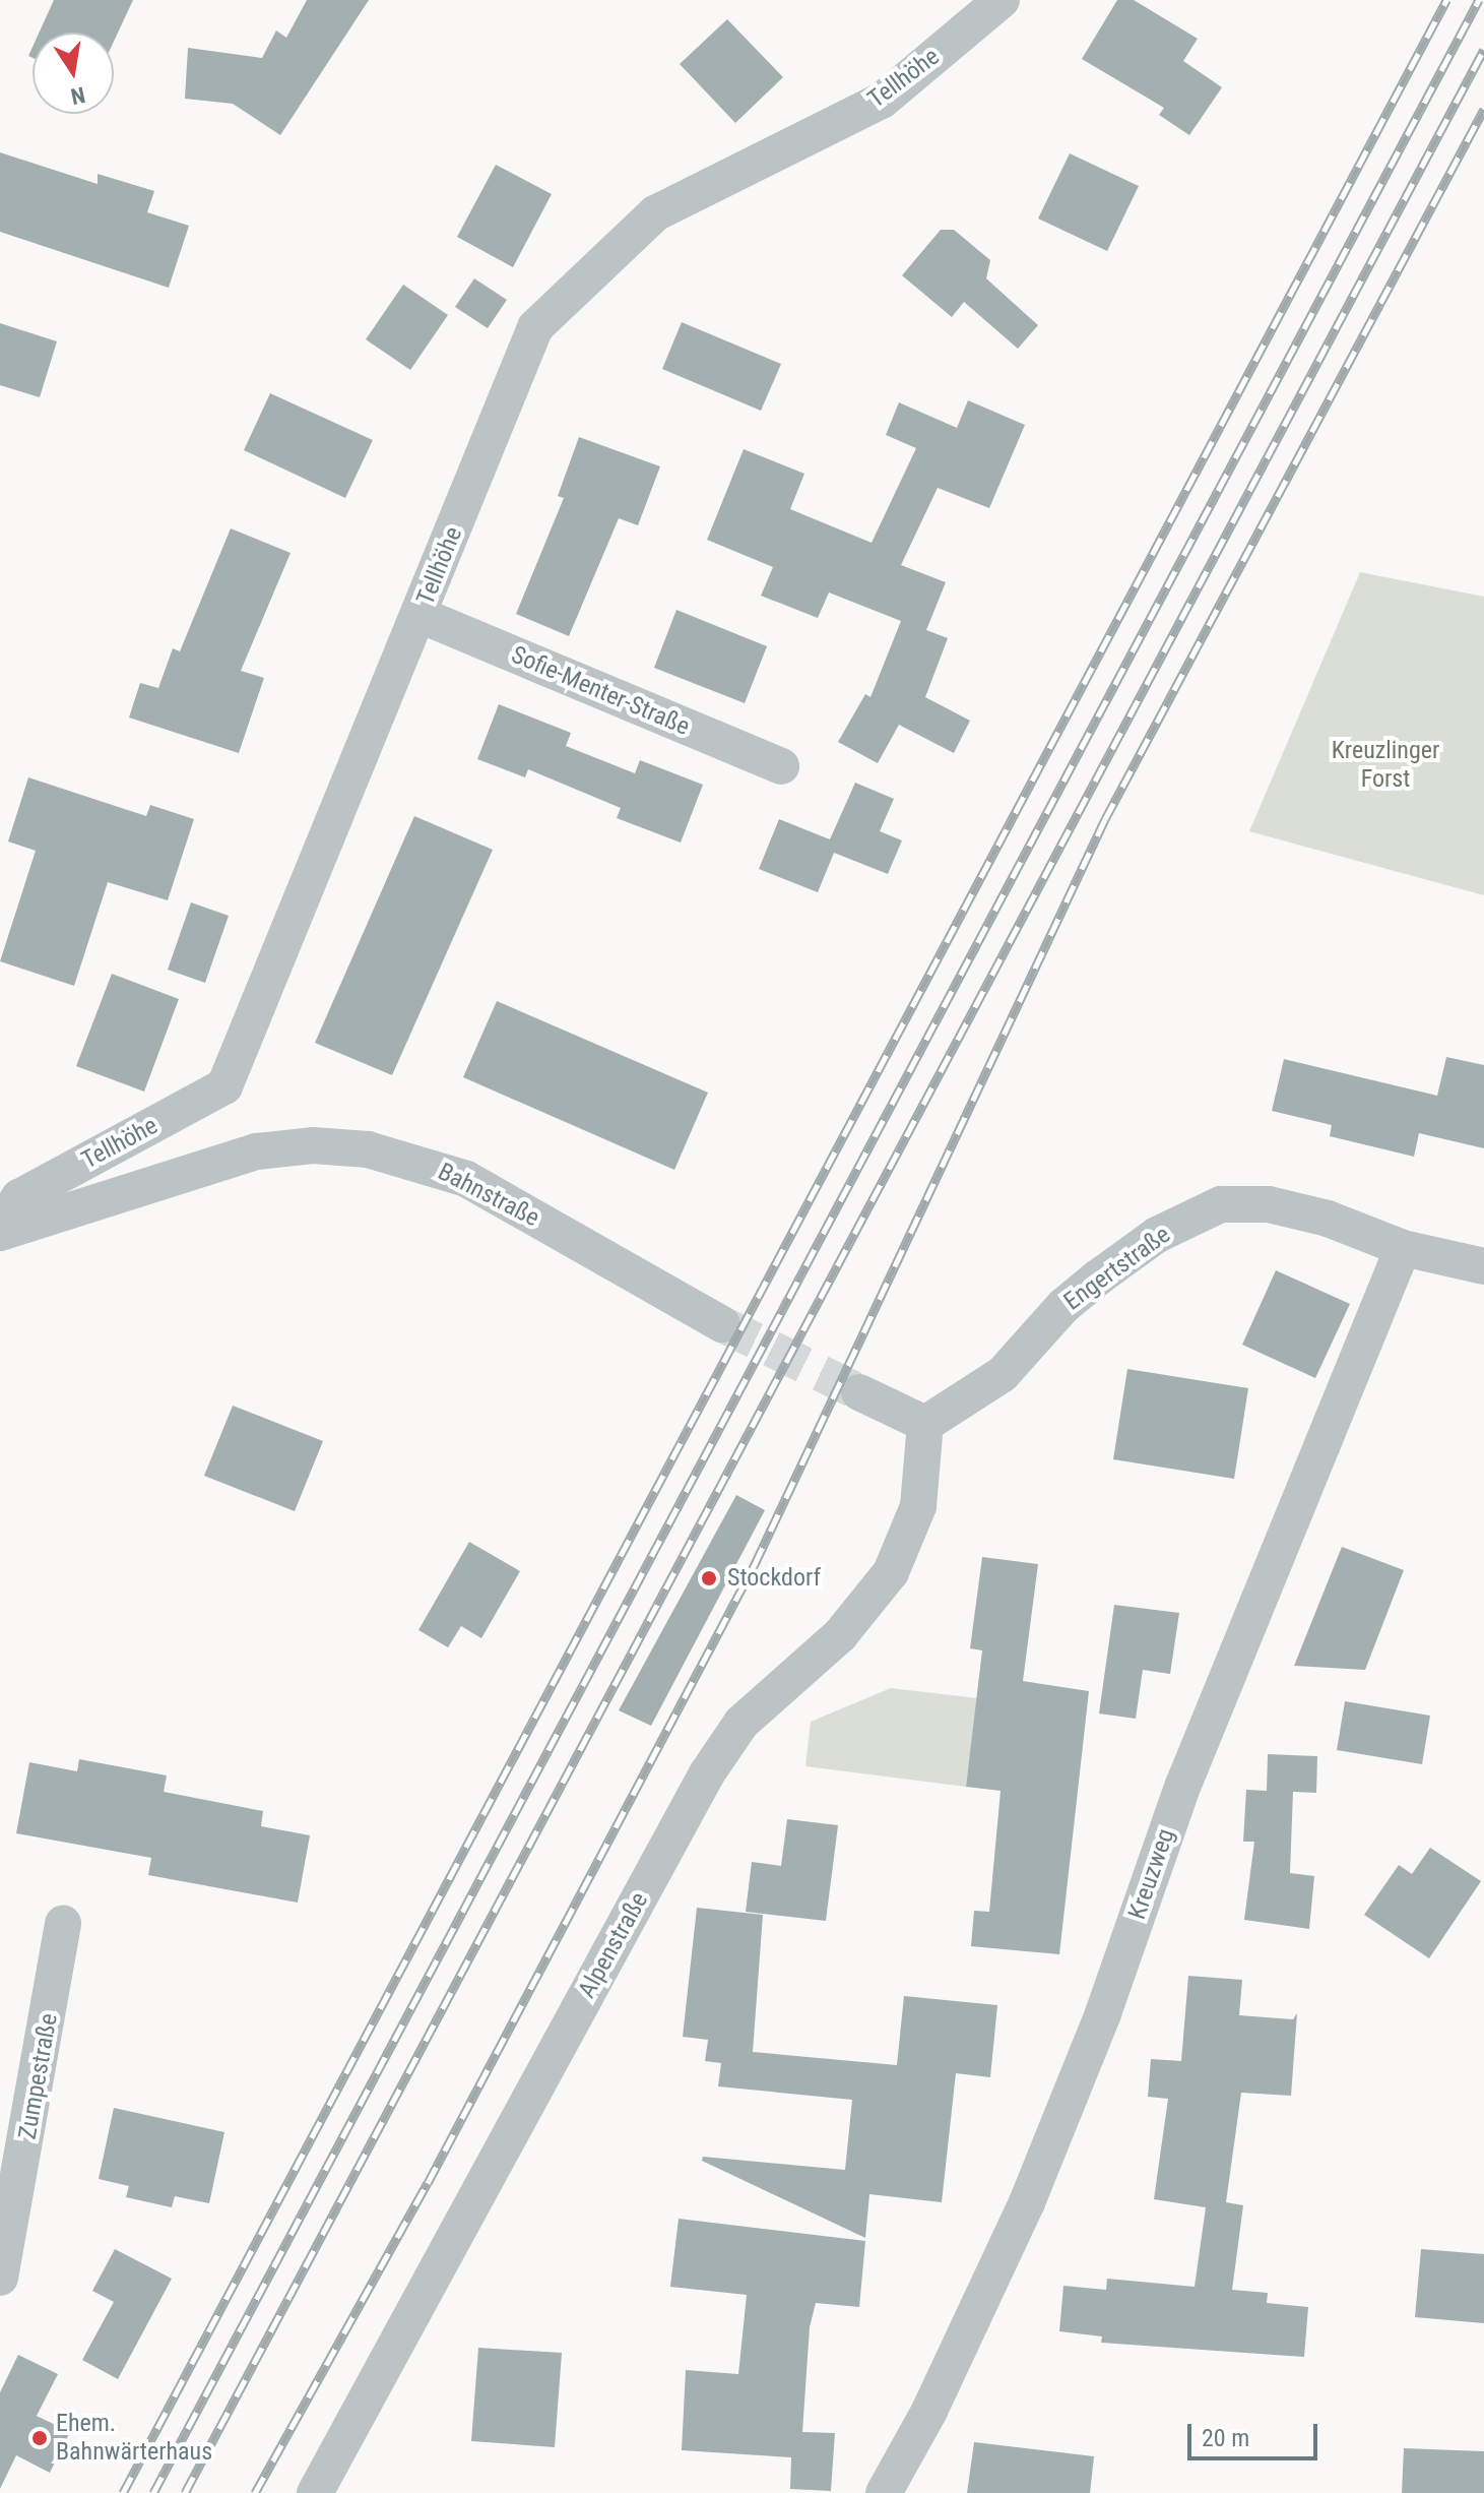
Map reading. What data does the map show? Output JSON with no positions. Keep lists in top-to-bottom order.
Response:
{
  "streets": {
    "street": [
      "Tellhöhe",
      "Sofie-Menter-Straße",
      "Bahnstraße",
      "Engertstraße",
      "Kreuzweg",
      "Alpenstraße",
      "Zumpestraße"
    ]
  },
  "crossings": [
    ["Tellhöhe", "Sofie-Menter-Straße"],
    ["Tellhöhe", "Bahnstraße"],
    ["Engertstraße", "Kreuzweg"],
    ["Engertstraße", "Alpenstraße"]
  ],
  "parks": ["Kreuzlinger Forst"],
  "places": ["Stockdorf", "Ehem. Bahnwärterhaus"],
  "scale_bar": "20 m",
  "north": "bottom"
}
